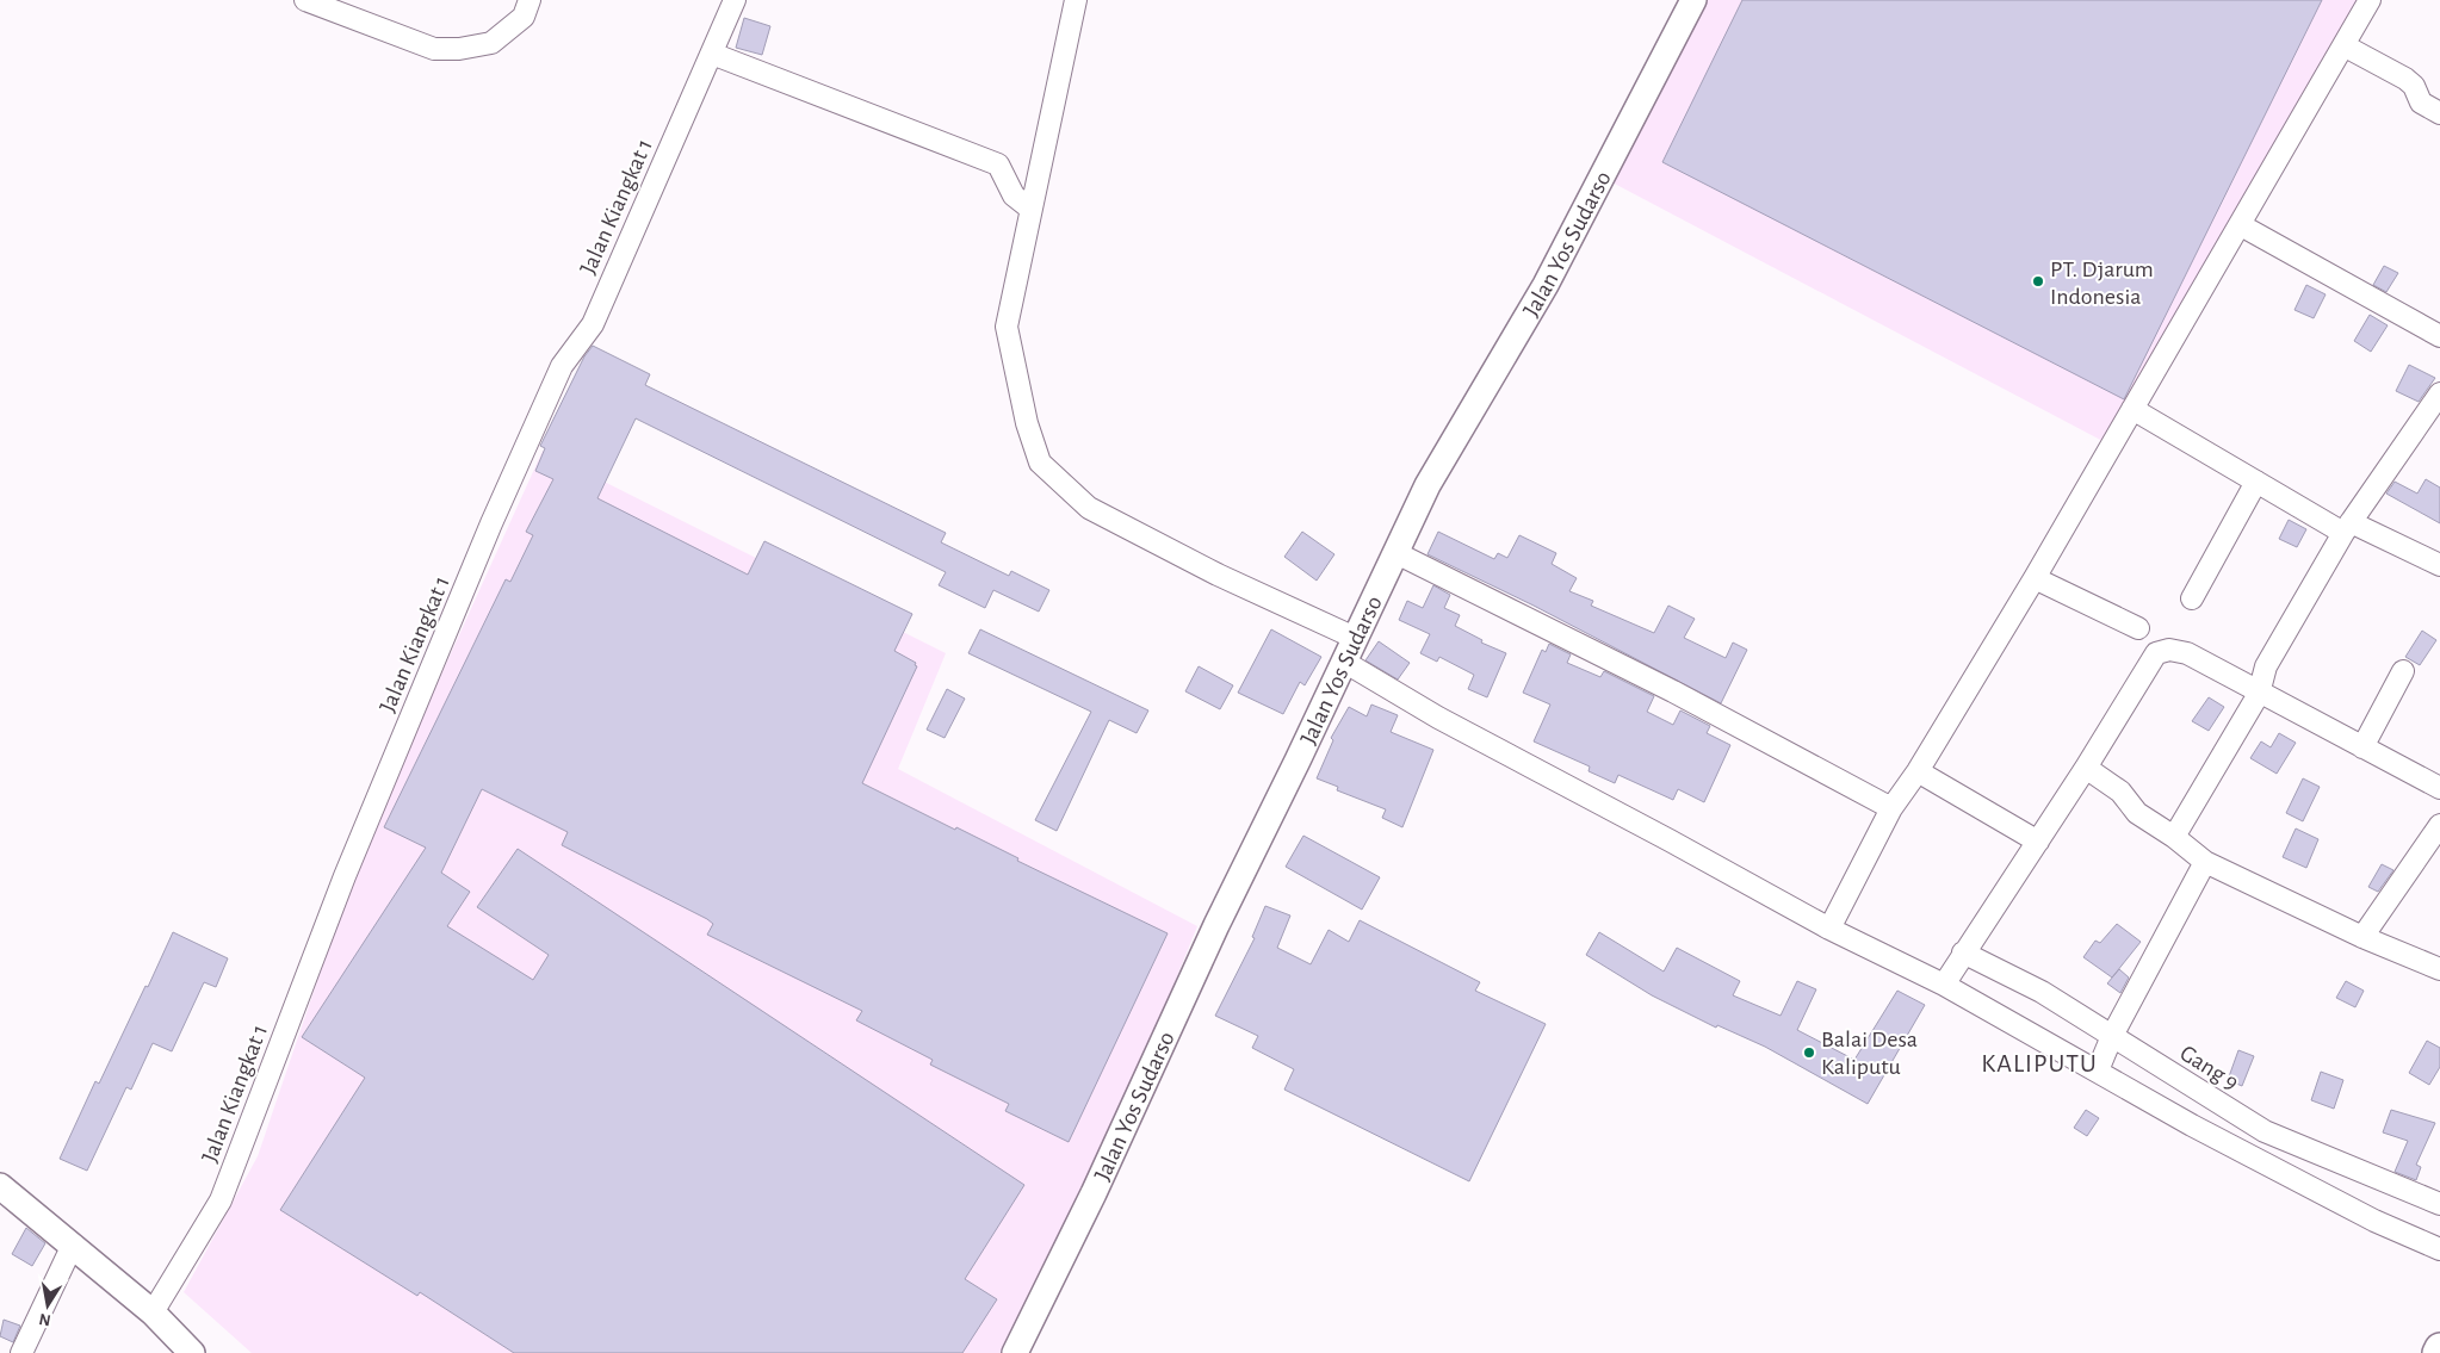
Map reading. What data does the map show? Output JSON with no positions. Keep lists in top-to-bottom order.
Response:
{
  "streets": {
    "street": ["Jalan Kiangkat 1", "Jalan Yos Sudarso", "Gang 9"]
  },
  "districts": ["KALIPUTU"],
  "places": ["PT. Djarum Indonesia", "Balai Desa Kaliputu"],
  "north": "bottom"
}
